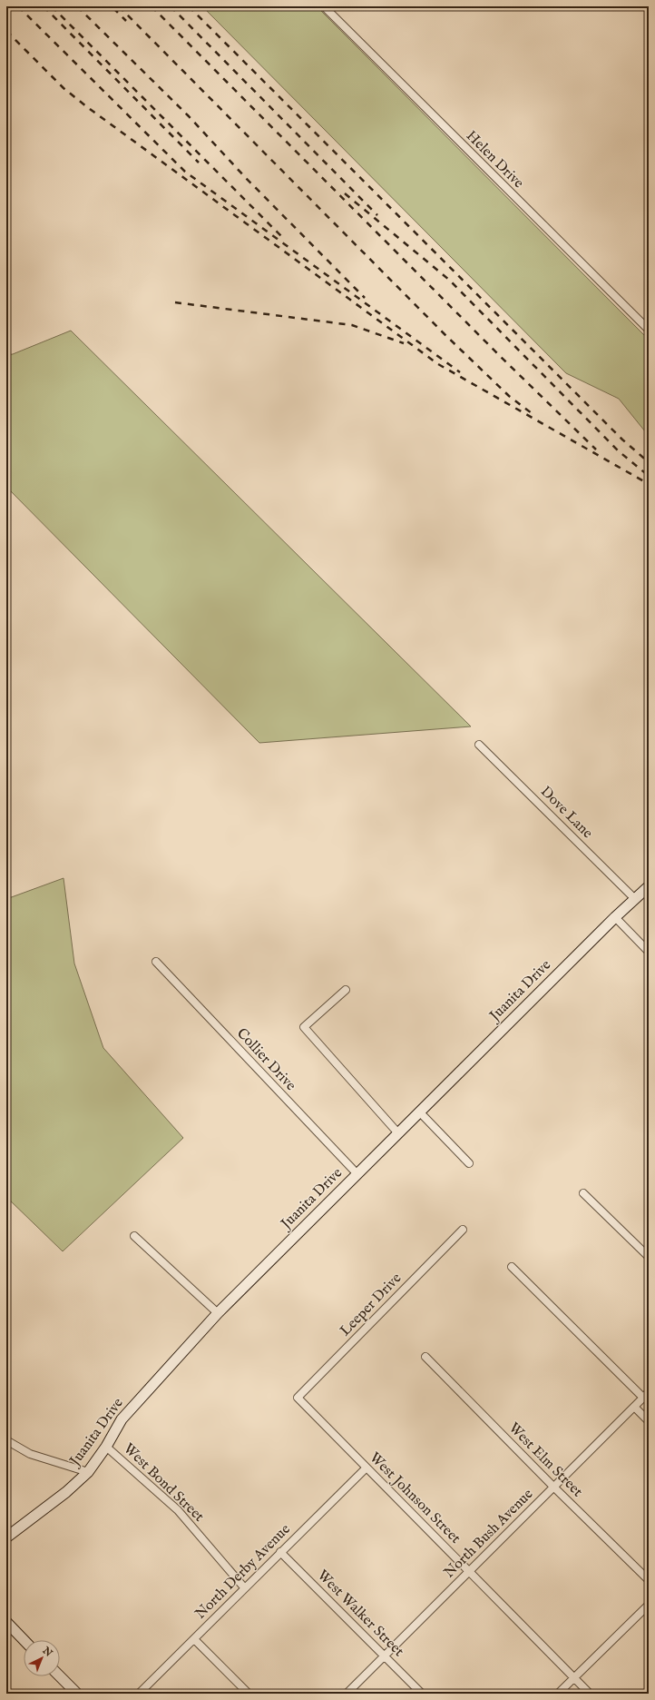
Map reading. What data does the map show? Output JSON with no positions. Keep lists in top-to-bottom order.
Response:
{
  "streets": {
    "street": [
      "Helen Drive",
      "Dove Lane",
      "Juanita Drive",
      "Collier Drive",
      "Leeper Drive",
      "West Elm Street",
      "West Bond Street",
      "West Johnson Street",
      "North Bush Avenue",
      "North Derby Avenue",
      "West Walker Street"
    ]
  },
  "crossings": [
    ["Dove Lane", "Juanita Drive"],
    ["Juanita Drive", "Collier Drive"],
    ["Juanita Drive", "West Bond Street"],
    ["Leeper Drive", "West Johnson Street"],
    ["West Elm Street", "North Bush Avenue"],
    ["West Bond Street", "North Derby Avenue"],
    ["West Johnson Street", "North Bush Avenue"],
    ["West Johnson Street", "North Derby Avenue"],
    ["North Bush Avenue", "West Walker Street"],
    ["North Derby Avenue", "West Walker Street"]
  ],
  "north": "top right"
}
